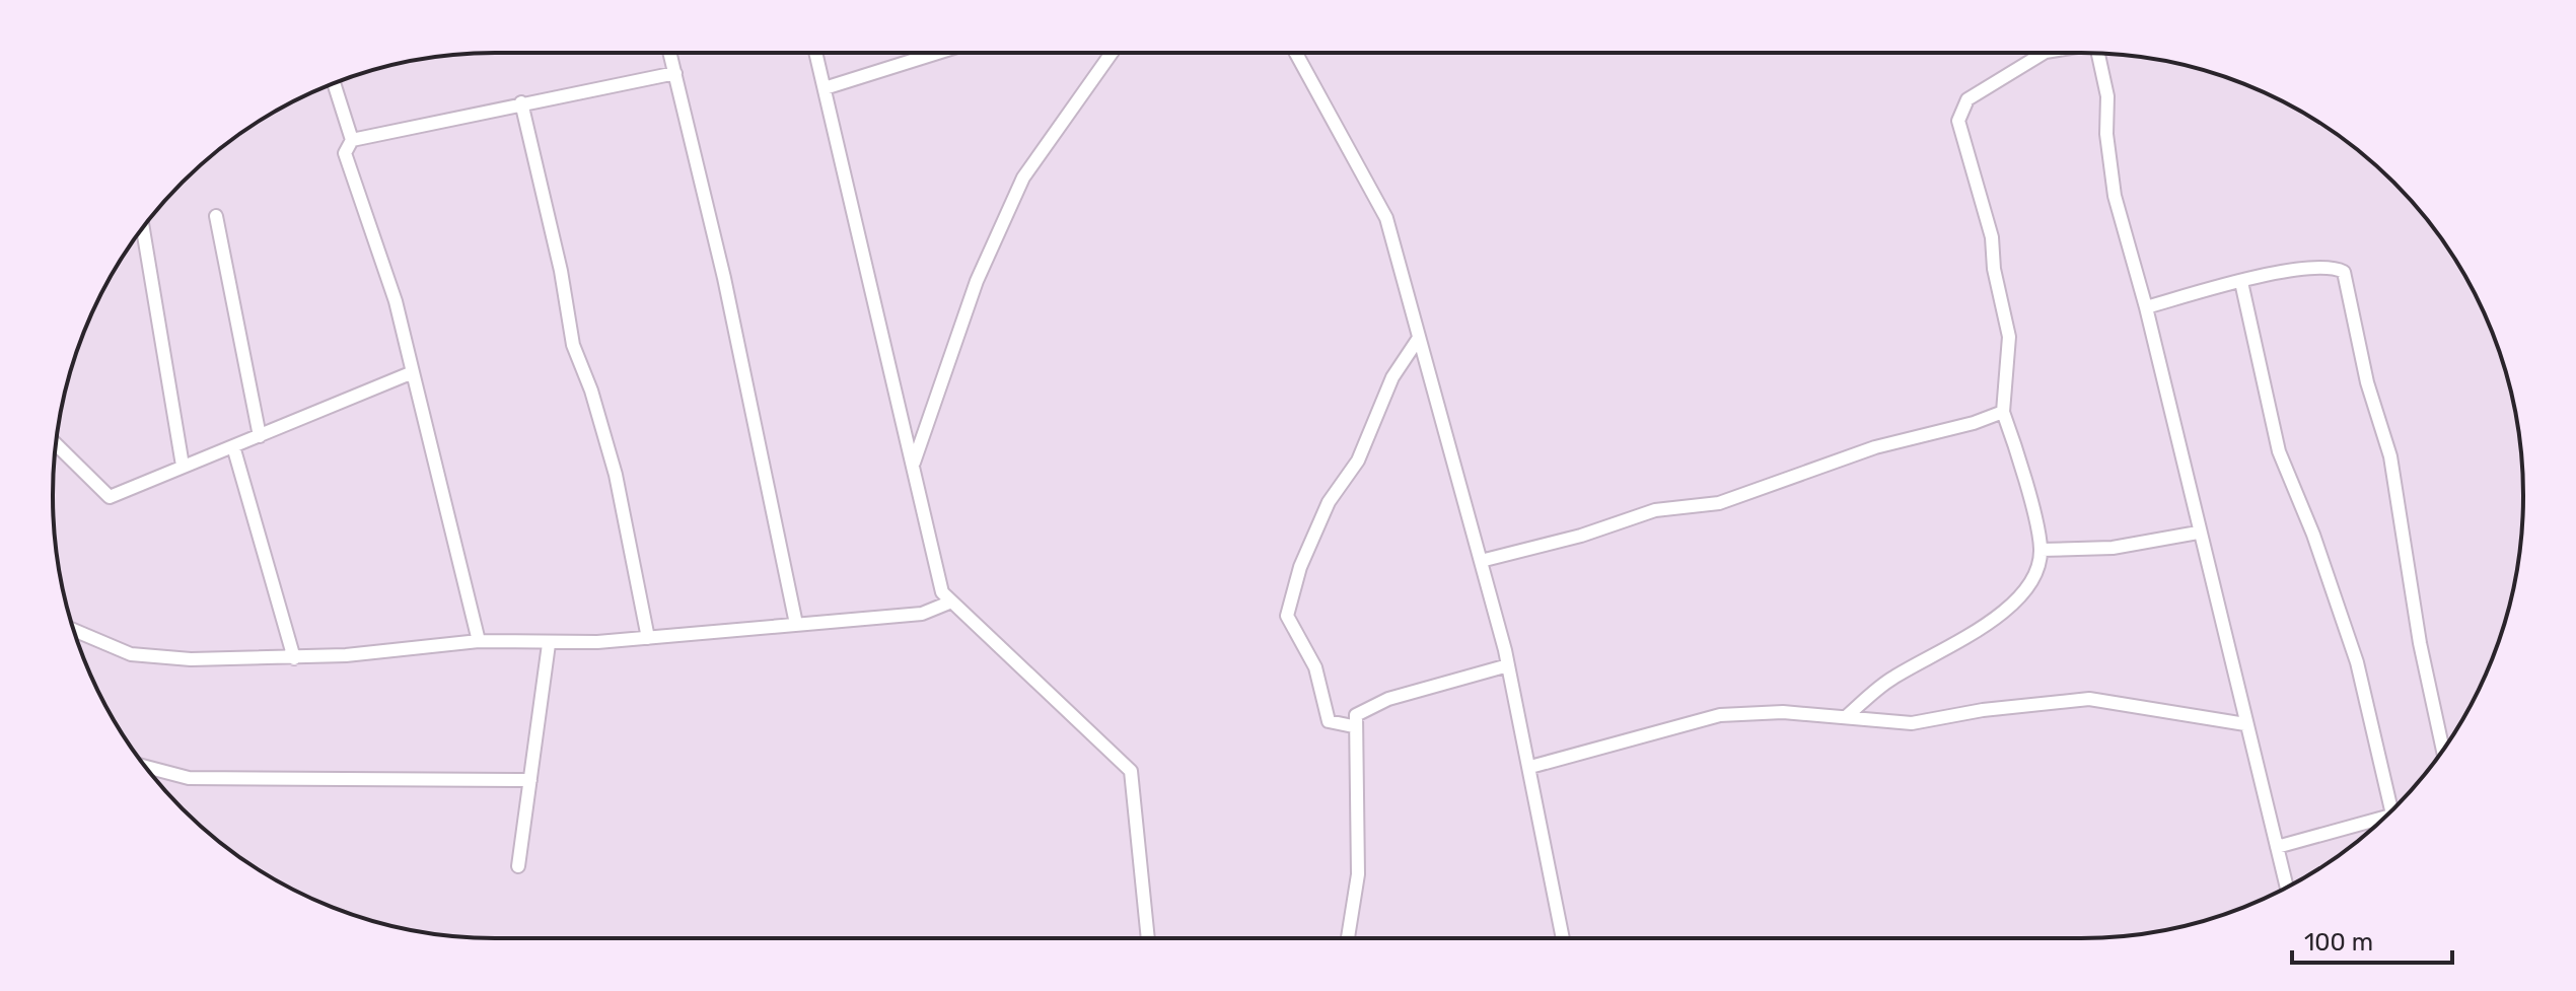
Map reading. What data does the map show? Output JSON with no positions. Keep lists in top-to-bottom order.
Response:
{
  "scale_bar": "100 m"
}
